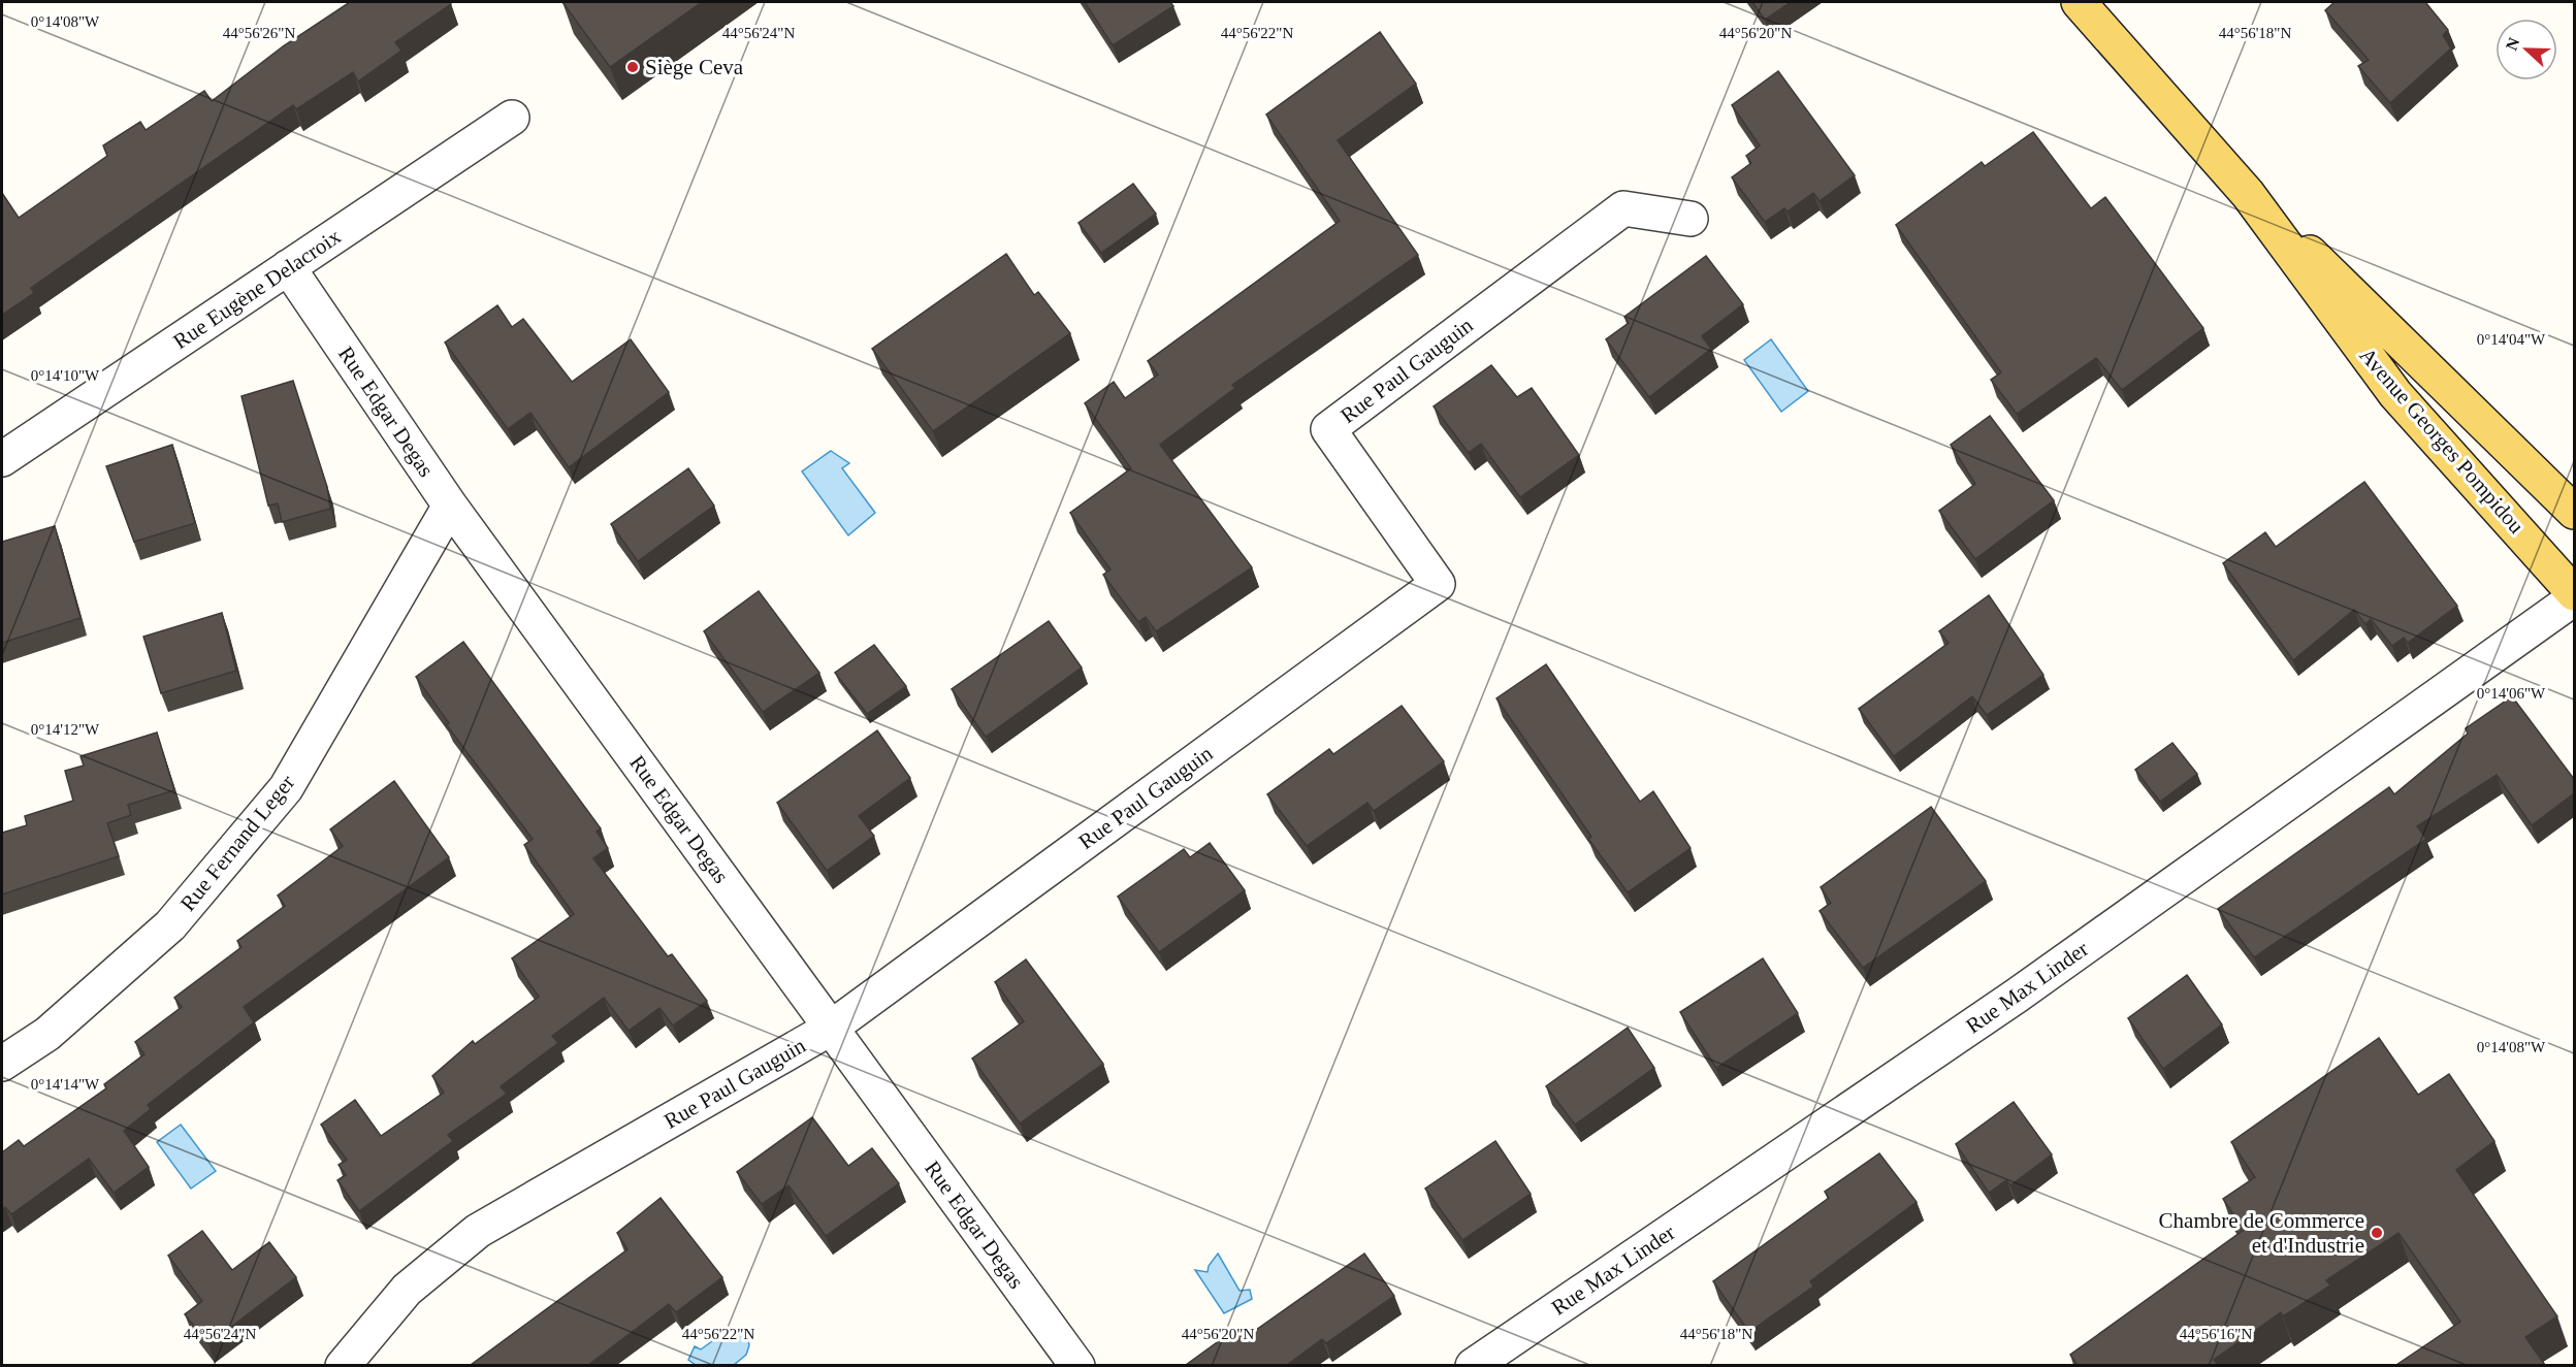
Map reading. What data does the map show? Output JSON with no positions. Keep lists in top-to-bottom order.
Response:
{
  "streets": {
    "main road": ["Avenue Georges Pompidou"],
    "street": [
      "Rue Eugène Delacroix",
      "Rue Paul Gauguin",
      "Rue Edgar Degas",
      "Rue Fernand Leger",
      "Rue Max Linder"
    ]
  },
  "crossings": [
    ["Rue Eugène Delacroix", "Rue Edgar Degas"],
    ["Rue Paul Gauguin", "Rue Edgar Degas"],
    ["Rue Edgar Degas", "Rue Fernand Leger"],
    ["Avenue Georges Pompidou", "Rue Max Linder"]
  ],
  "places": ["Siège Ceva", "Chambre de Commerce et d'Industrie"],
  "north": "left",
  "coordinates": [
    "0°14'08\"W",
    "44°56'26\"N",
    "44°56'24\"N",
    "44°56'22\"N",
    "44°56'20\"N",
    "44°56'18\"N",
    "0°14'04\"W",
    "0°14'10\"W",
    "0°14'06\"W",
    "0°14'12\"W",
    "0°14'14\"W",
    "44°56'16\"N"
  ]
}
